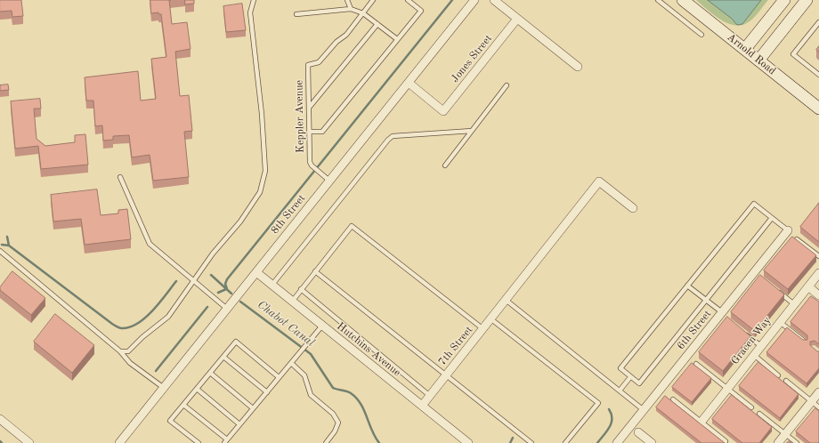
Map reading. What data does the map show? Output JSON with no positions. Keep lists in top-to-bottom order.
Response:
{
  "streets": {
    "street": [
      "Arnold Road",
      "Jones Street",
      "8th Street",
      "6th Street",
      "Gracen Way",
      "7th Street",
      "Hutchins Avenue"
    ],
    "lane": ["Keppler Avenue"]
  },
  "crossings": [
    ["Jones Street", "8th Street"],
    ["Keppler Avenue", "8th Street"],
    ["8th Street", "Hutchins Avenue"],
    ["7th Street", "Hutchins Avenue"]
  ],
  "water": ["Chabot Canal"]
}
